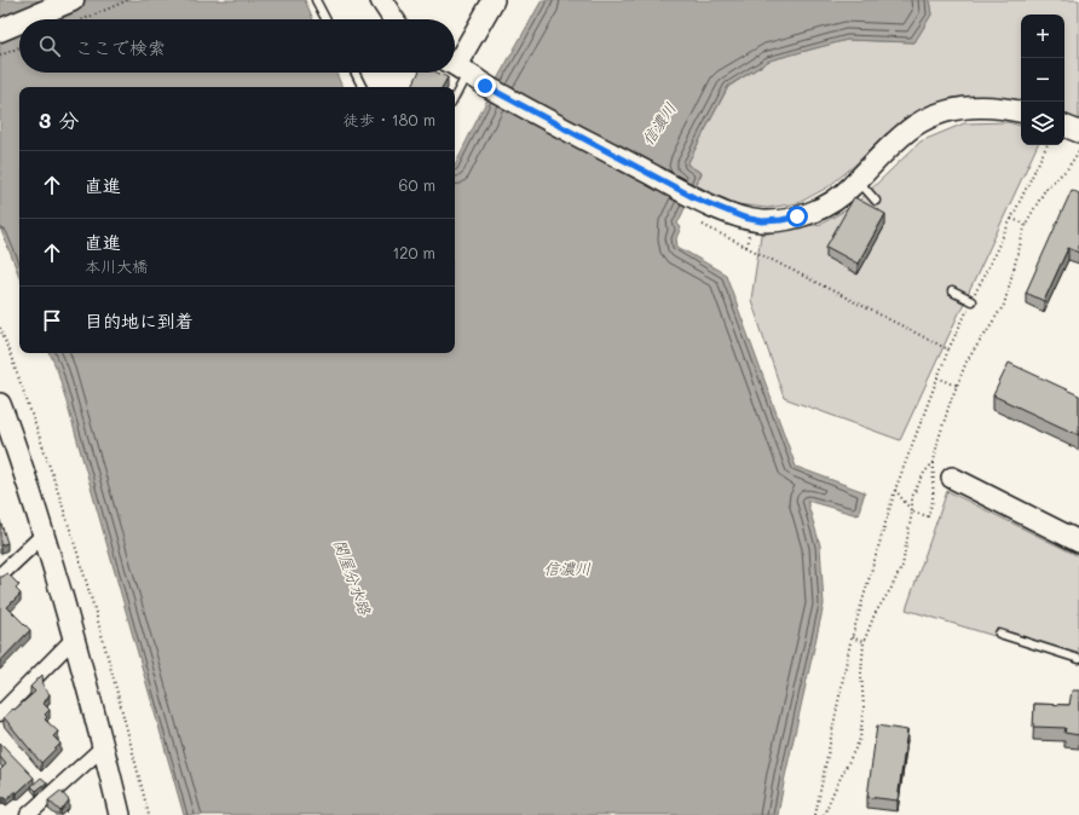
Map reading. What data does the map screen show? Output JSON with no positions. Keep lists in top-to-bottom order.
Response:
{
  "water": ["信濃川", "関屋分水路"],
  "page": {
    "map_buttons": ["+", "−"],
    "search": "ここで検索",
    "heading": ["3 分", "徒歩 · 180 m"],
    "list": [
      ["直進", "60 m"],
      ["直進", "本川大橋", "120 m"],
      "目的地に到着"
    ]
  }
}
